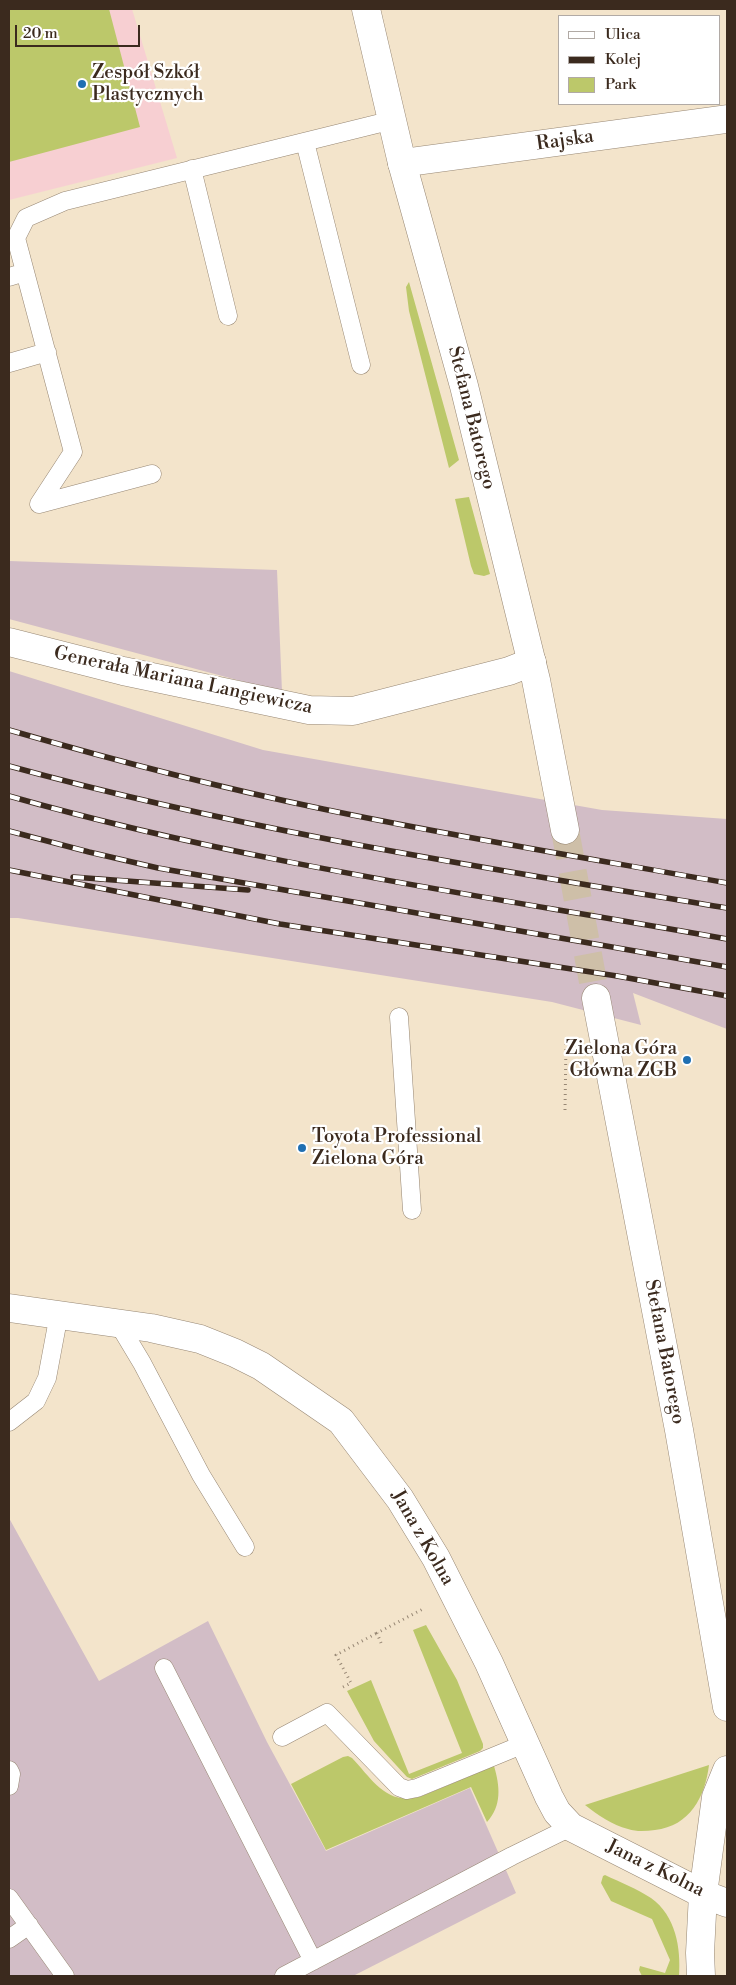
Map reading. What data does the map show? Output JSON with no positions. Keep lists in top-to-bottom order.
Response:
{
  "streets": {
    "street": [
      "Rajska",
      "Stefana Batorego",
      "Generała Mariana Langiewicza",
      "Jana z Kolna"
    ]
  },
  "crossings": [
    ["Rajska", "Stefana Batorego"],
    ["Stefana Batorego", "Generała Mariana Langiewicza"]
  ],
  "places": ["Zespół Szkół Plastycznych", "Zielona Góra Główna ZGB", "Toyota Professional Zielona Góra"],
  "legend": ["Ulica", "Kolej", "Park"],
  "scale_bar": "20 m"
}
